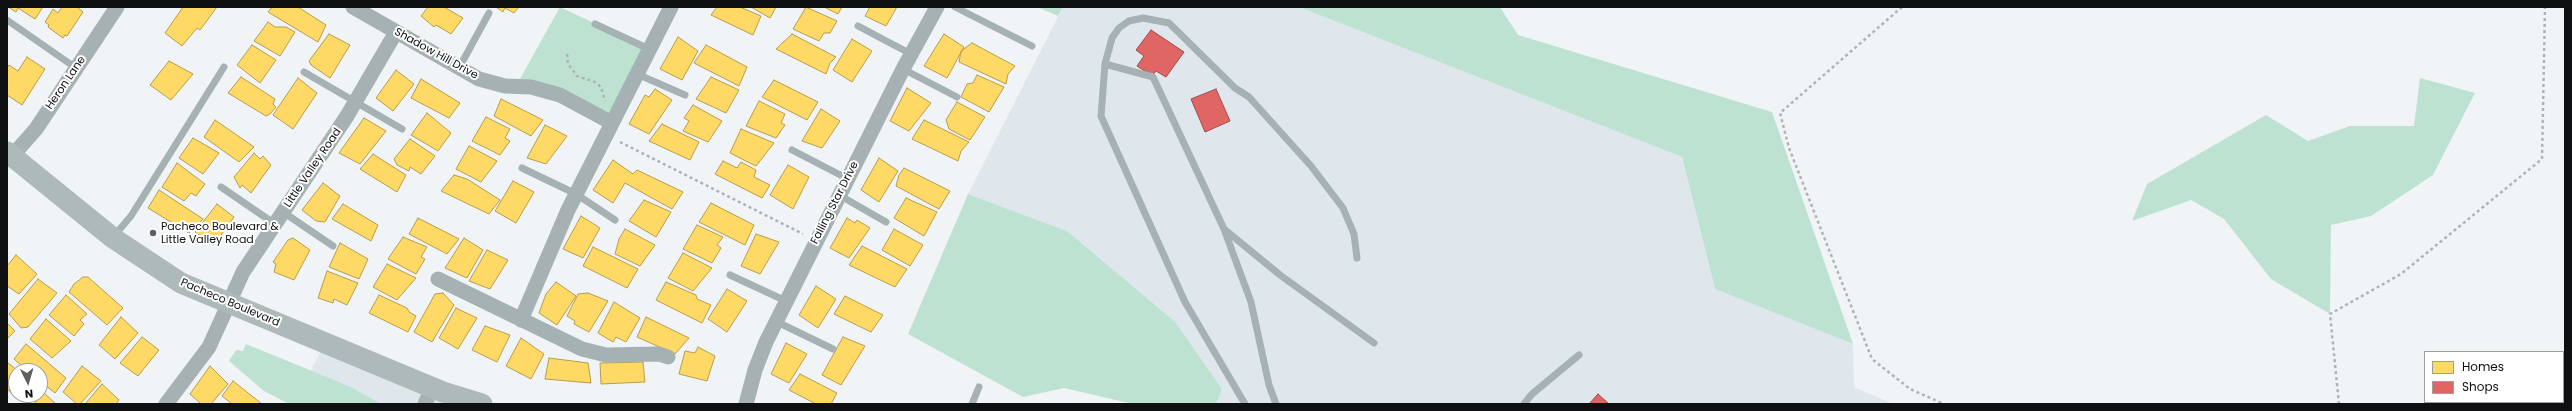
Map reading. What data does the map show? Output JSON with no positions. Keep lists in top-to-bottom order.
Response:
{
  "streets": {
    "main road": ["Pacheco Boulevard"],
    "street": [
      "Shadow Hill Drive",
      "Heron Lane",
      "Little Valley Road",
      "Falling Star Drive"
    ]
  },
  "crossings": [
    ["Shadow Hill Drive", "Little Valley Road"],
    ["Heron Lane", "Pacheco Boulevard"],
    ["Little Valley Road", "Pacheco Boulevard"]
  ],
  "places": ["Pacheco Boulevard & Little Valley Road"],
  "legend": ["Homes", "Shops"],
  "north": "bottom"
}
